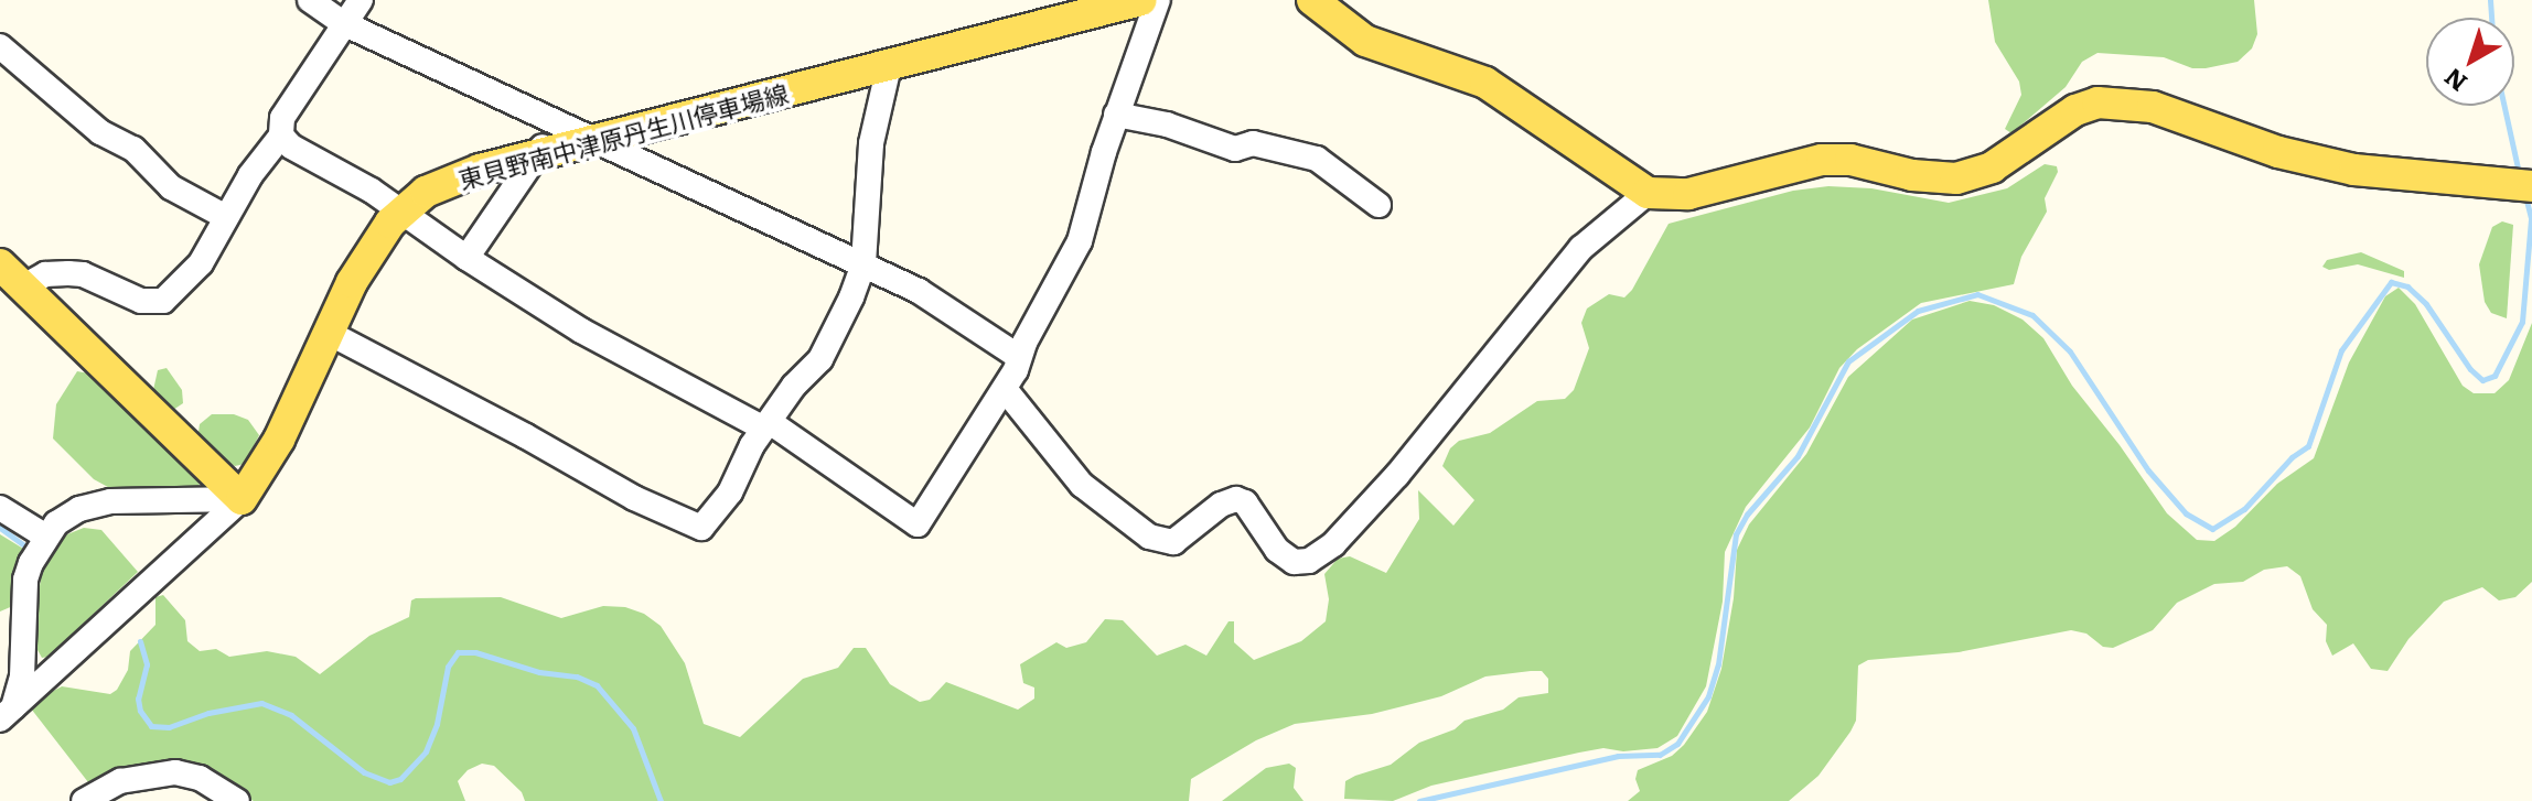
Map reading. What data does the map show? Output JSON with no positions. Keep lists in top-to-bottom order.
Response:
{
  "streets": {
    "main road": ["東貝野南中津原丹生川停車場線"]
  },
  "north": "bottom left"
}
